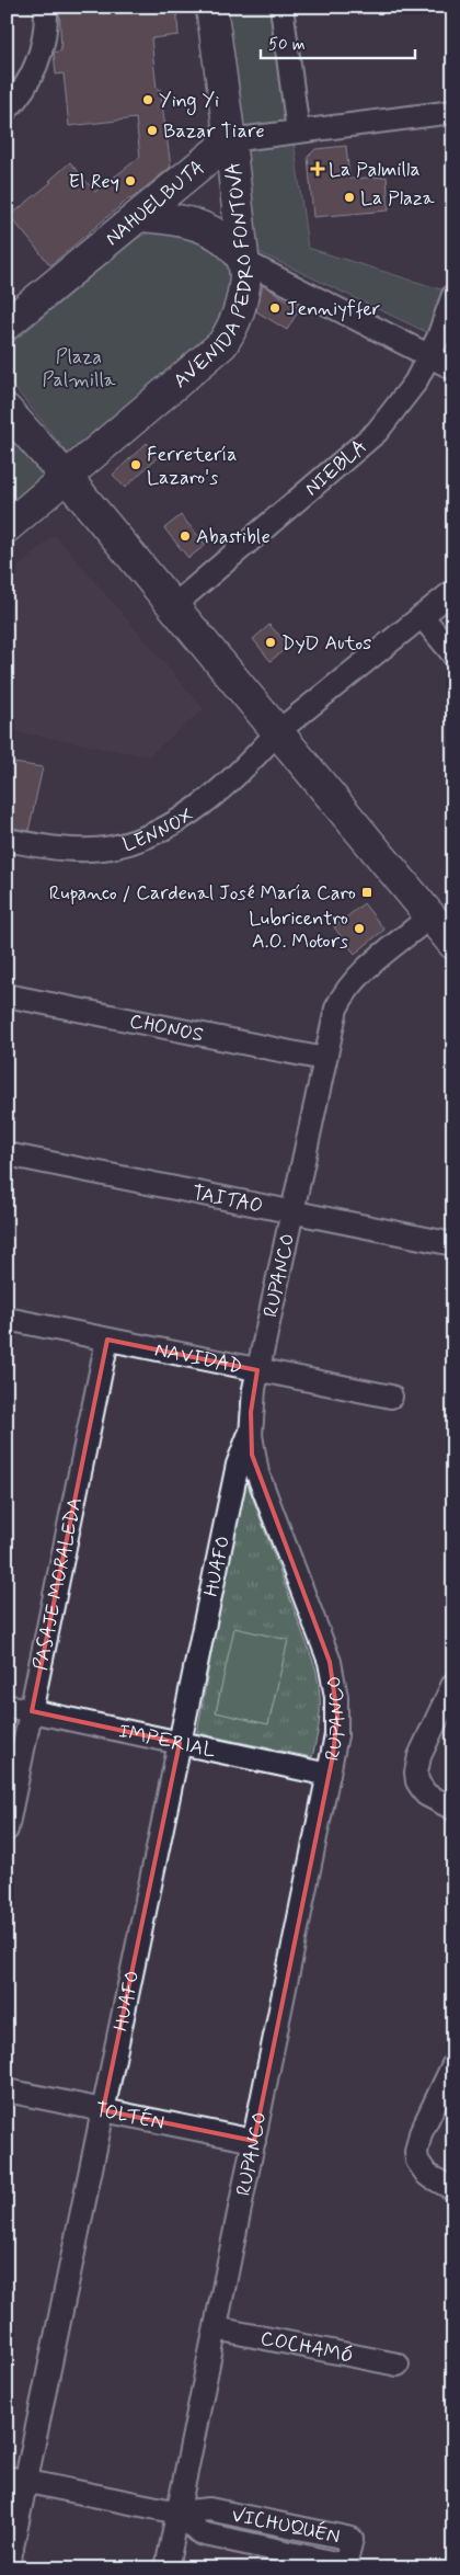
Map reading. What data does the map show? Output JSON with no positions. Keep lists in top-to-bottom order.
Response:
{
  "streets": {
    "main road": ["NAHUELBUTA", "AVENIDA PEDRO FONTOVA"],
    "street": [
      "NIEBLA",
      "LENNOX",
      "CHONOS",
      "TAITAO",
      "RUPANCO",
      "NAVIDAD",
      "HUAFO",
      "PASAJE MORALEDA",
      "IMPERIAL",
      "TOLTÉN",
      "COCHAMÓ",
      "VICHUQUÉN"
    ]
  },
  "crossings": [
    ["NAHUELBUTA", "AVENIDA PEDRO FONTOVA"],
    ["CHONOS", "RUPANCO"],
    ["TAITAO", "RUPANCO"],
    ["RUPANCO", "NAVIDAD"],
    ["RUPANCO", "HUAFO"],
    ["RUPANCO", "IMPERIAL"],
    ["RUPANCO", "TOLTÉN"],
    ["RUPANCO", "COCHAMÓ"],
    ["RUPANCO", "VICHUQUÉN"],
    ["NAVIDAD", "PASAJE MORALEDA"],
    ["HUAFO", "IMPERIAL"],
    ["HUAFO", "TOLTÉN"],
    ["HUAFO", "VICHUQUÉN"],
    ["PASAJE MORALEDA", "IMPERIAL"]
  ],
  "parks": ["Plaza Palmilla"],
  "places": {
    "other": [
      "Ying Yi",
      "Bazar Tiare",
      "El Rey",
      "La Plaza",
      "Jenniyffer",
      "Ferretería Lazaro's",
      "Abastible",
      "DyD Autos",
      "Lubricentro A.O. Motors"
    ],
    "health": ["La Palmilla"],
    "transit": ["Rupanco / Cardenal José María Caro"]
  },
  "scale_bar": "50 m"
}
